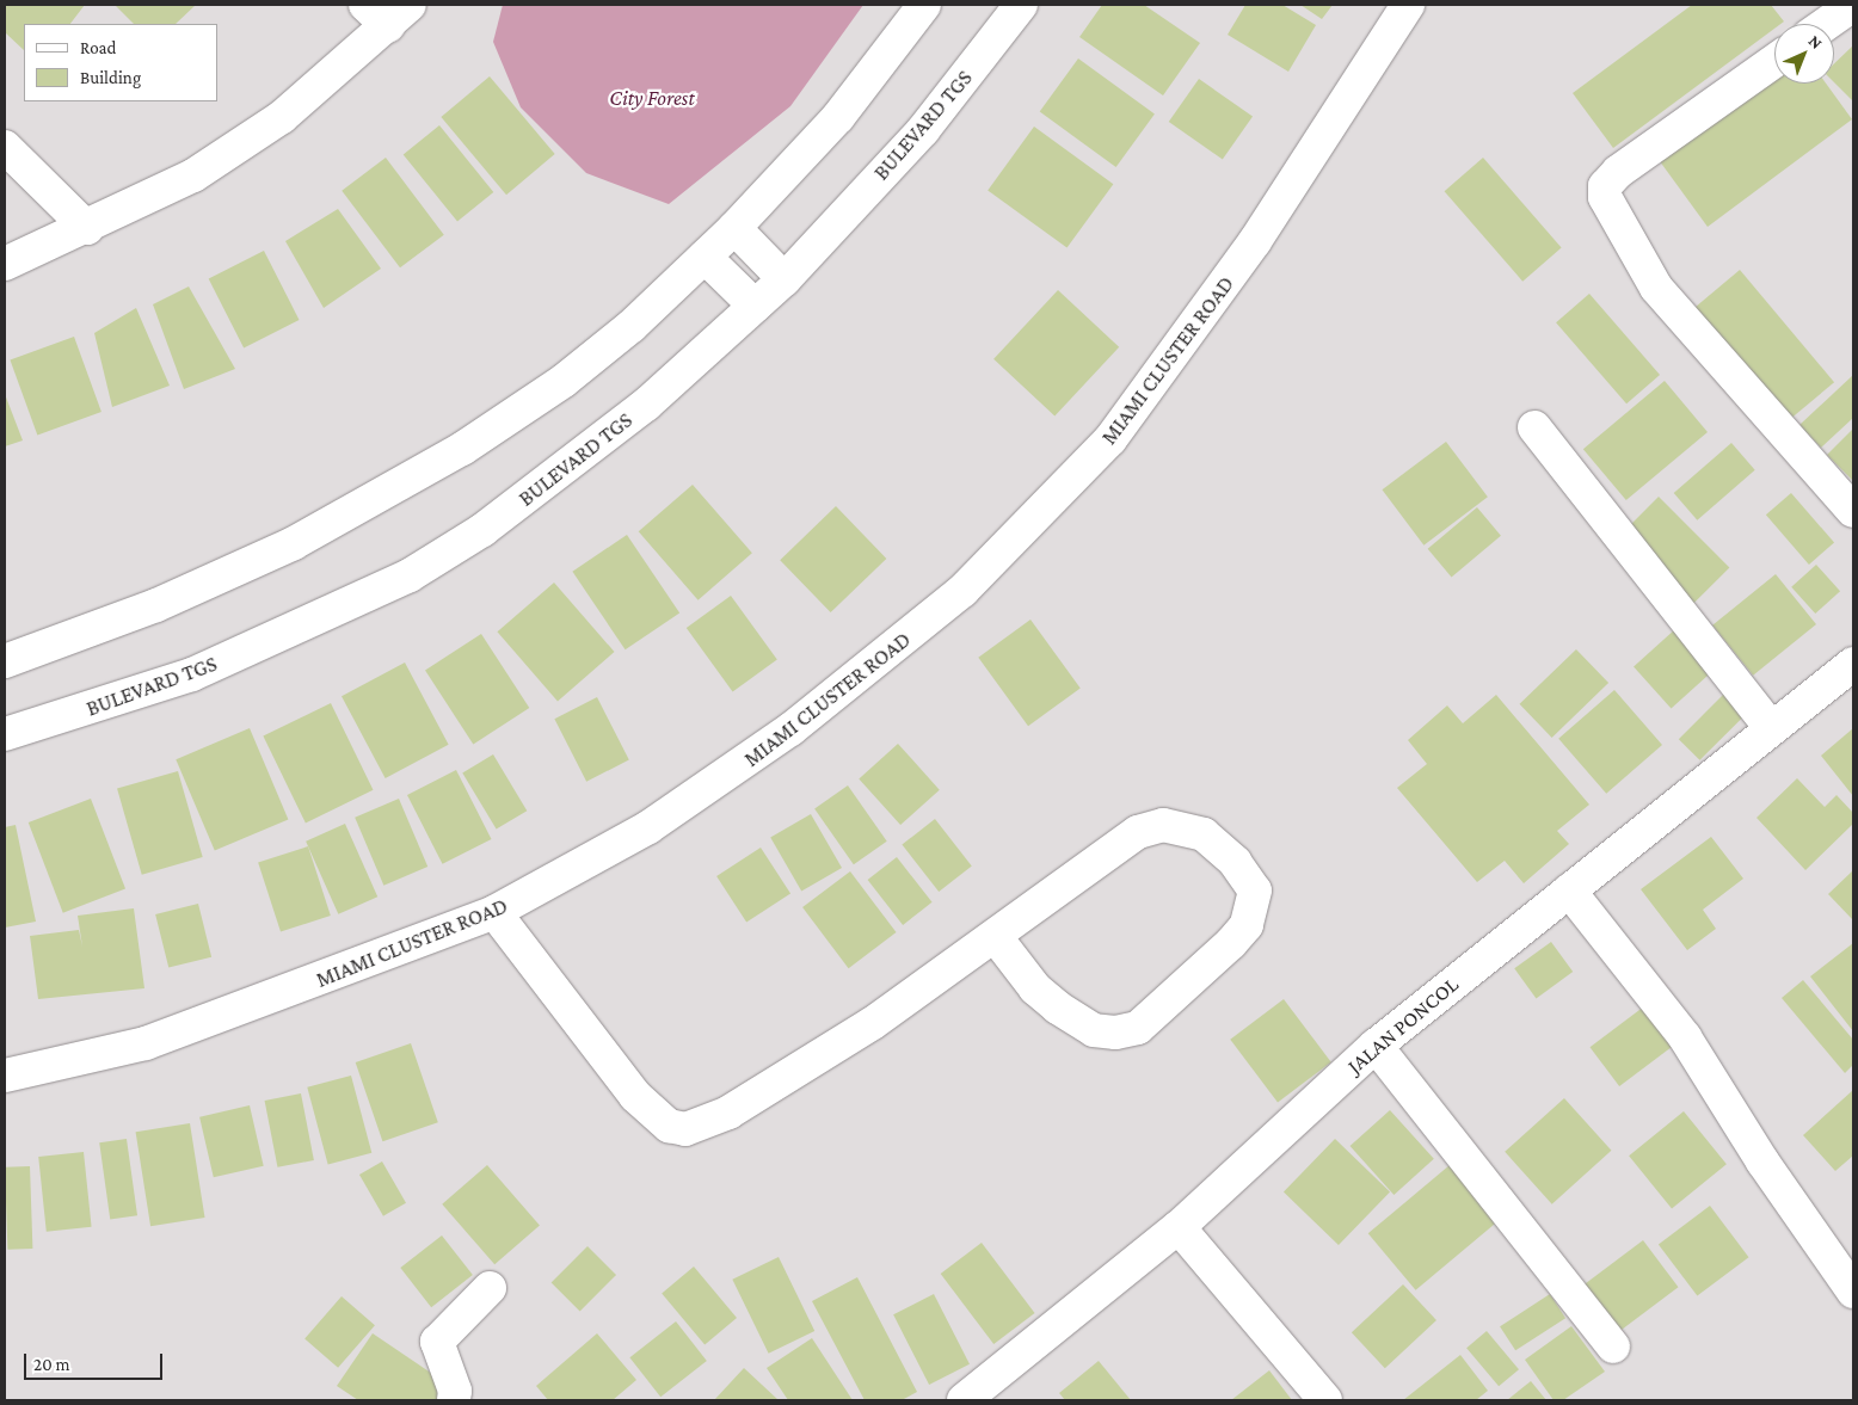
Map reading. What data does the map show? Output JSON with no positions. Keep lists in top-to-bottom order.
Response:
{
  "streets": {
    "street": ["BULEVARD TGS", "MIAMI CLUSTER ROAD", "JALAN PONCOL"]
  },
  "parks": ["City Forest"],
  "legend": ["Road", "Building"],
  "scale_bar": "20 m",
  "north": "top right"
}
